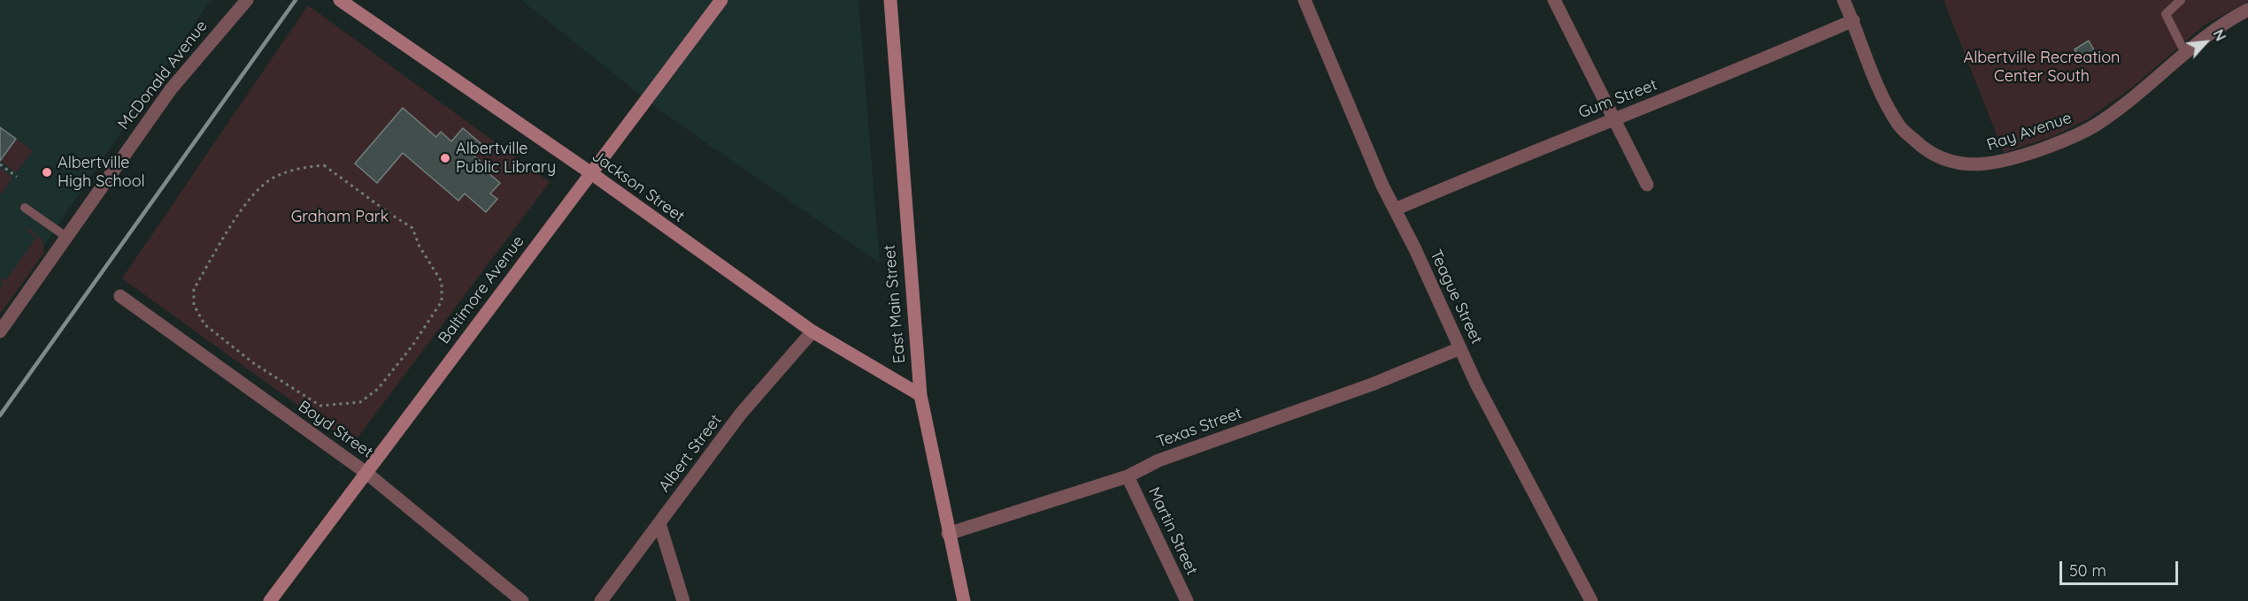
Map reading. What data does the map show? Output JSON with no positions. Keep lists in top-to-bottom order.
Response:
{
  "streets": {
    "main road": ["Jackson Street", "Baltimore Avenue", "East Main Street"],
    "street": [
      "McDonald Avenue",
      "Gum Street",
      "Ray Avenue",
      "Teague Street",
      "Texas Street",
      "Boyd Street",
      "Albert Street",
      "Martin Street"
    ]
  },
  "crossings": [
    ["Gum Street", "Ray Avenue"],
    ["Gum Street", "Teague Street"],
    ["Jackson Street", "Baltimore Avenue"],
    ["Jackson Street", "East Main Street"],
    ["Jackson Street", "Albert Street"],
    ["Baltimore Avenue", "Boyd Street"],
    ["Teague Street", "Texas Street"],
    ["East Main Street", "Texas Street"],
    ["Texas Street", "Martin Street"]
  ],
  "parks": ["Albertville Recreation Center South", "Graham Park"],
  "places": ["Albertville Public Library", "Albertville High School"],
  "scale_bar": "50 m",
  "north": "top right"
}
